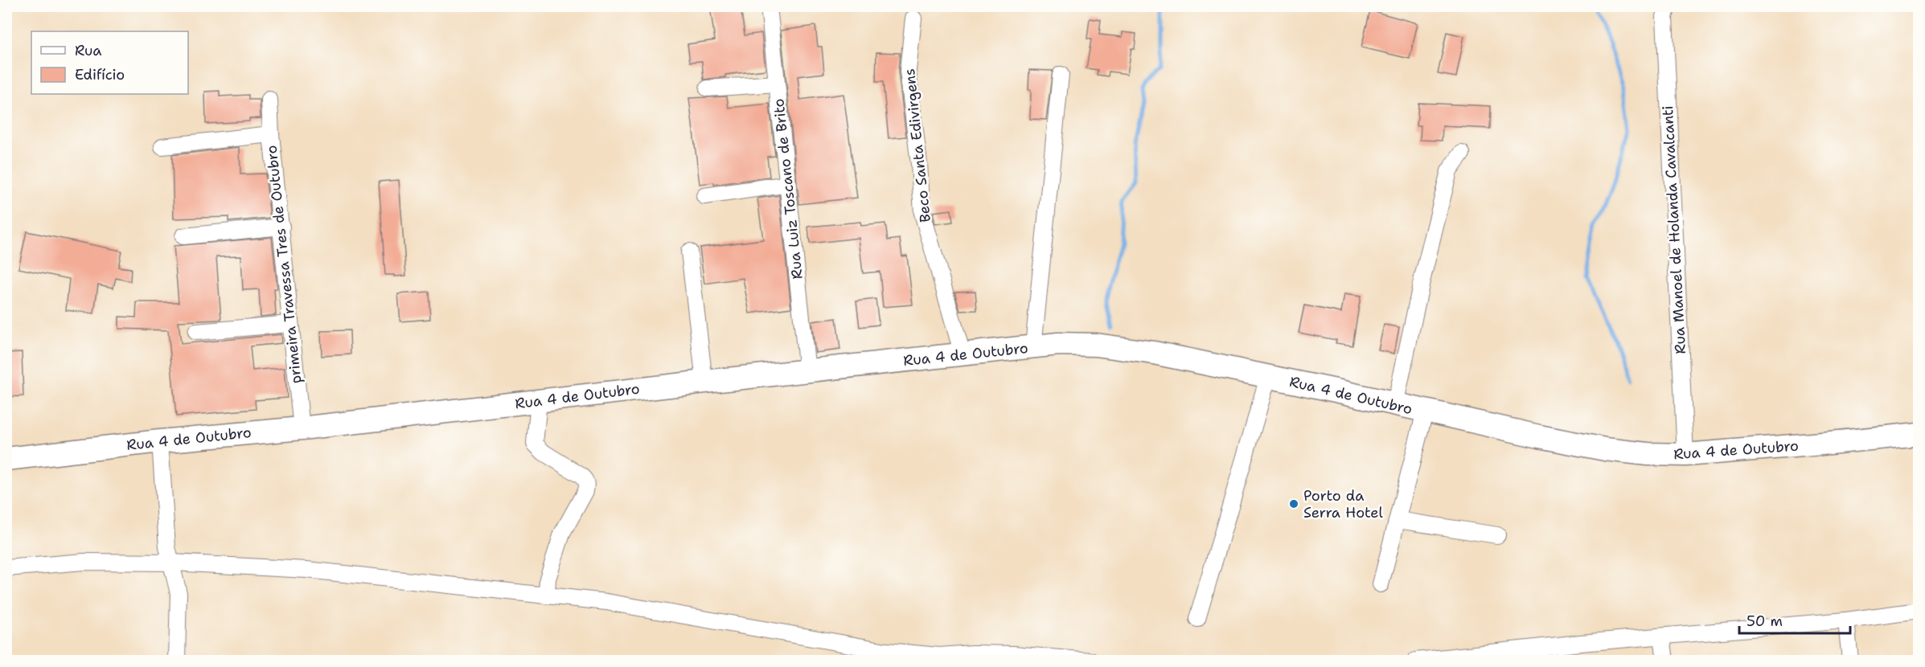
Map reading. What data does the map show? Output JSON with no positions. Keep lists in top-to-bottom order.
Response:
{
  "streets": {
    "main road": ["Rua 4 de Outubro"],
    "street": [
      "Beco Santa Edivirgens",
      "Rua Luiz Toscano de Brito",
      "Rua Manoel de Holanda Cavalcanti",
      "primeira Travessa Tres de Outubro"
    ]
  },
  "crossings": [
    ["Beco Santa Edivirgens", "Rua 4 de Outubro"],
    ["Rua Luiz Toscano de Brito", "Rua 4 de Outubro"],
    ["Rua Manoel de Holanda Cavalcanti", "Rua 4 de Outubro"],
    ["primeira Travessa Tres de Outubro", "Rua 4 de Outubro"]
  ],
  "places": ["Porto da Serra Hotel"],
  "legend": ["Rua", "Edifício"],
  "scale_bar": "50 m"
}
